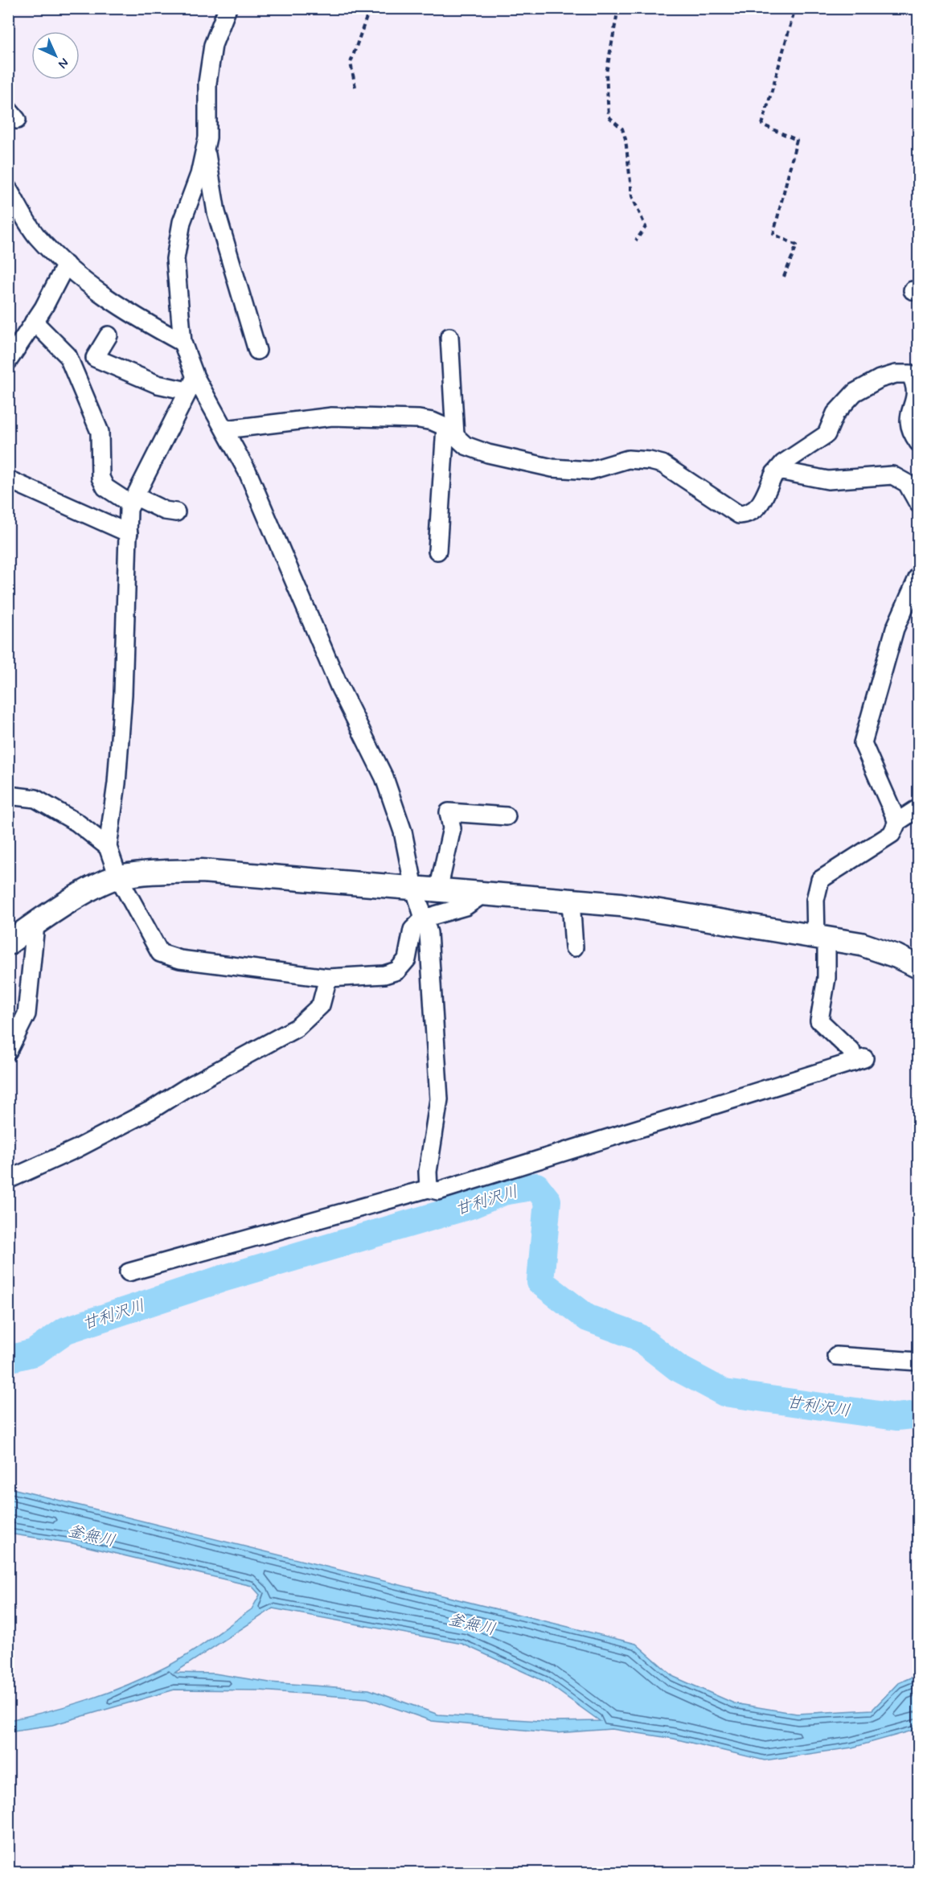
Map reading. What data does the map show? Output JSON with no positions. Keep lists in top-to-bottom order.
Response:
{
  "water": ["甘利沢川", "釜無川"],
  "north": "bottom right"
}
